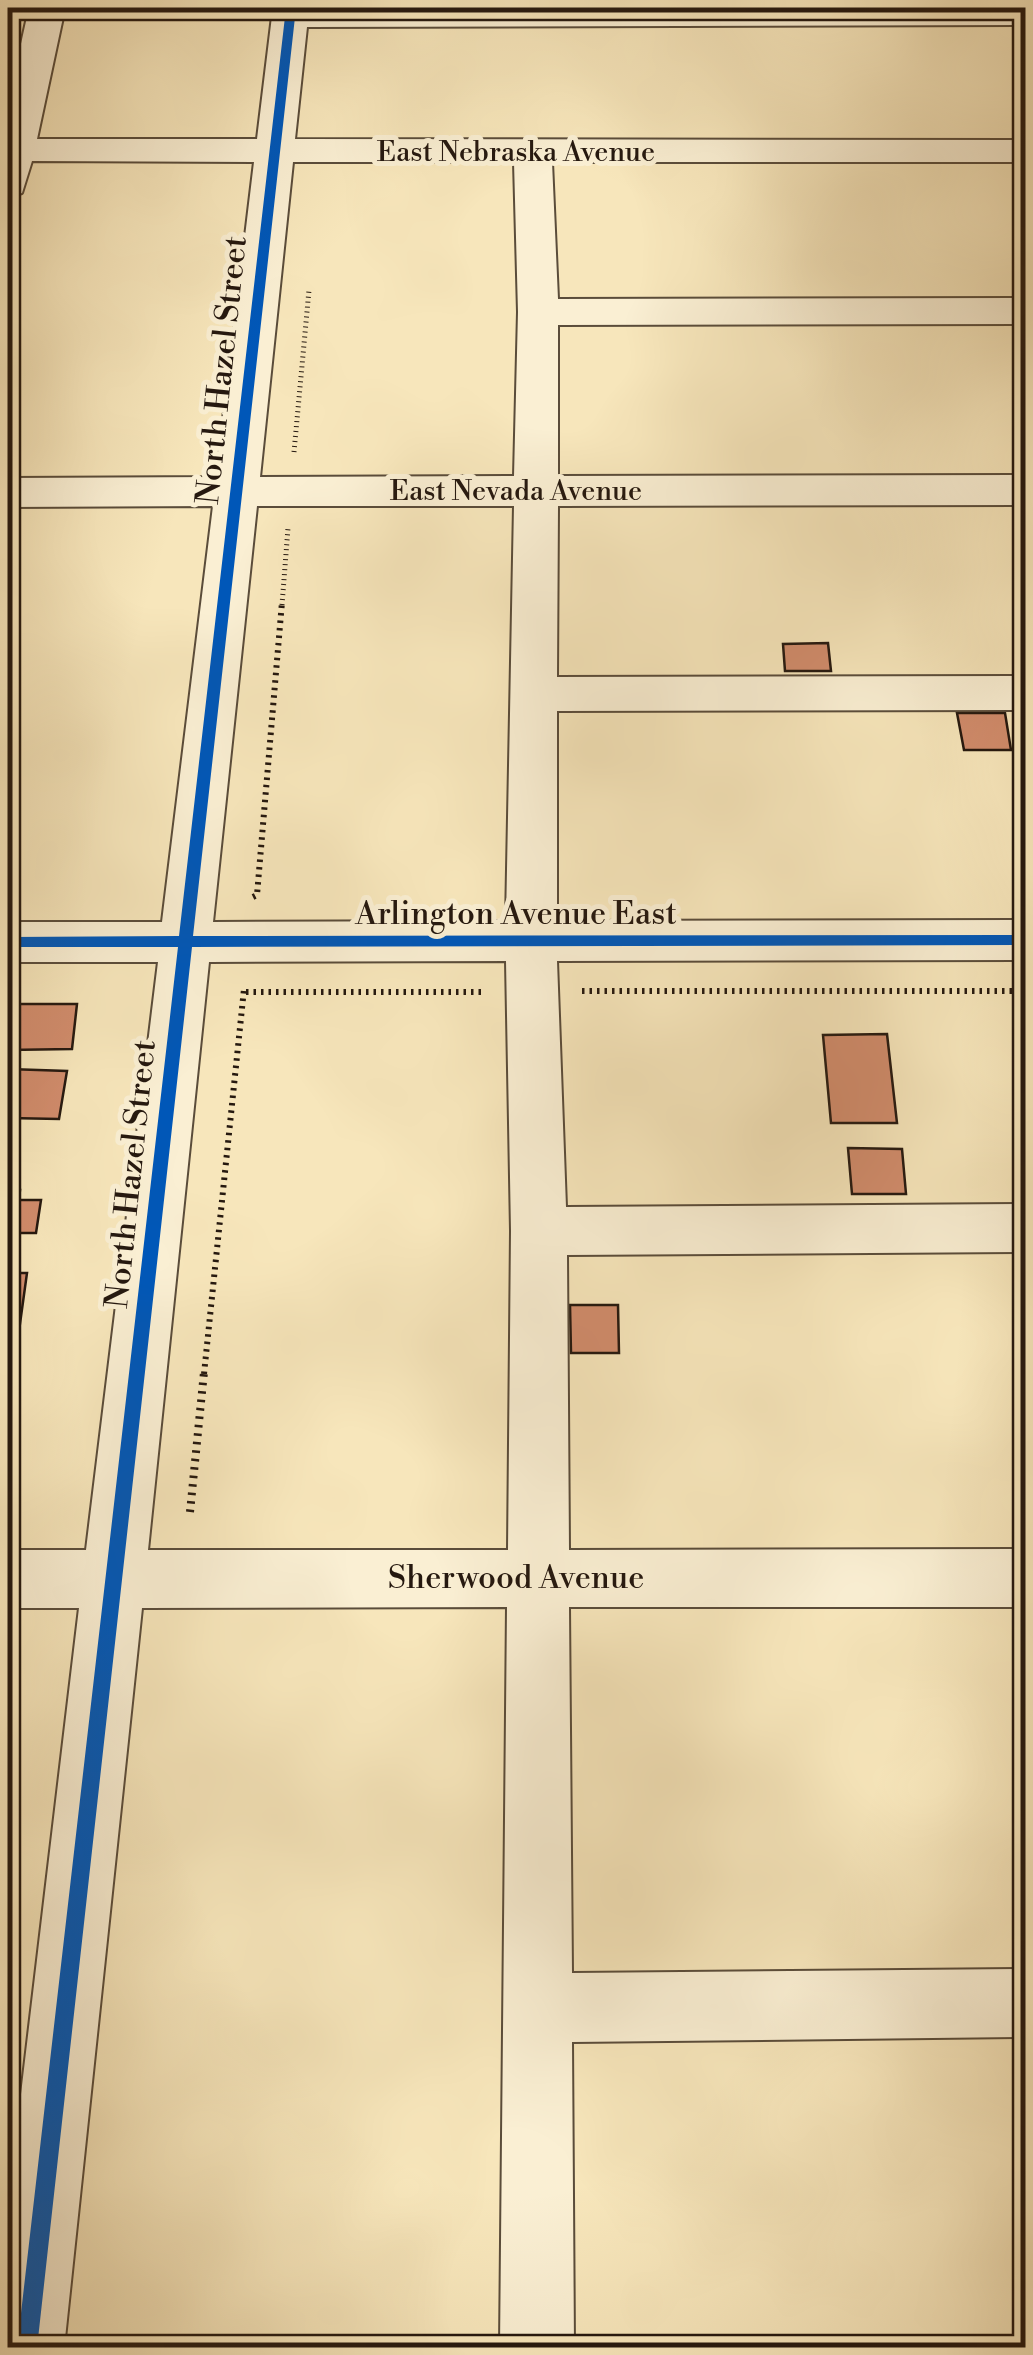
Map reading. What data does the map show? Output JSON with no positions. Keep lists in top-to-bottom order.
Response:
{
  "streets": {
    "street": [
      "East Nebraska Avenue",
      "North Hazel Street",
      "East Nevada Avenue",
      "Arlington Avenue East",
      "Sherwood Avenue"
    ]
  },
  "crossings": [
    ["East Nebraska Avenue", "North Hazel Street"],
    ["North Hazel Street", "East Nevada Avenue"],
    ["North Hazel Street", "Arlington Avenue East"],
    ["North Hazel Street", "Sherwood Avenue"]
  ]
}
